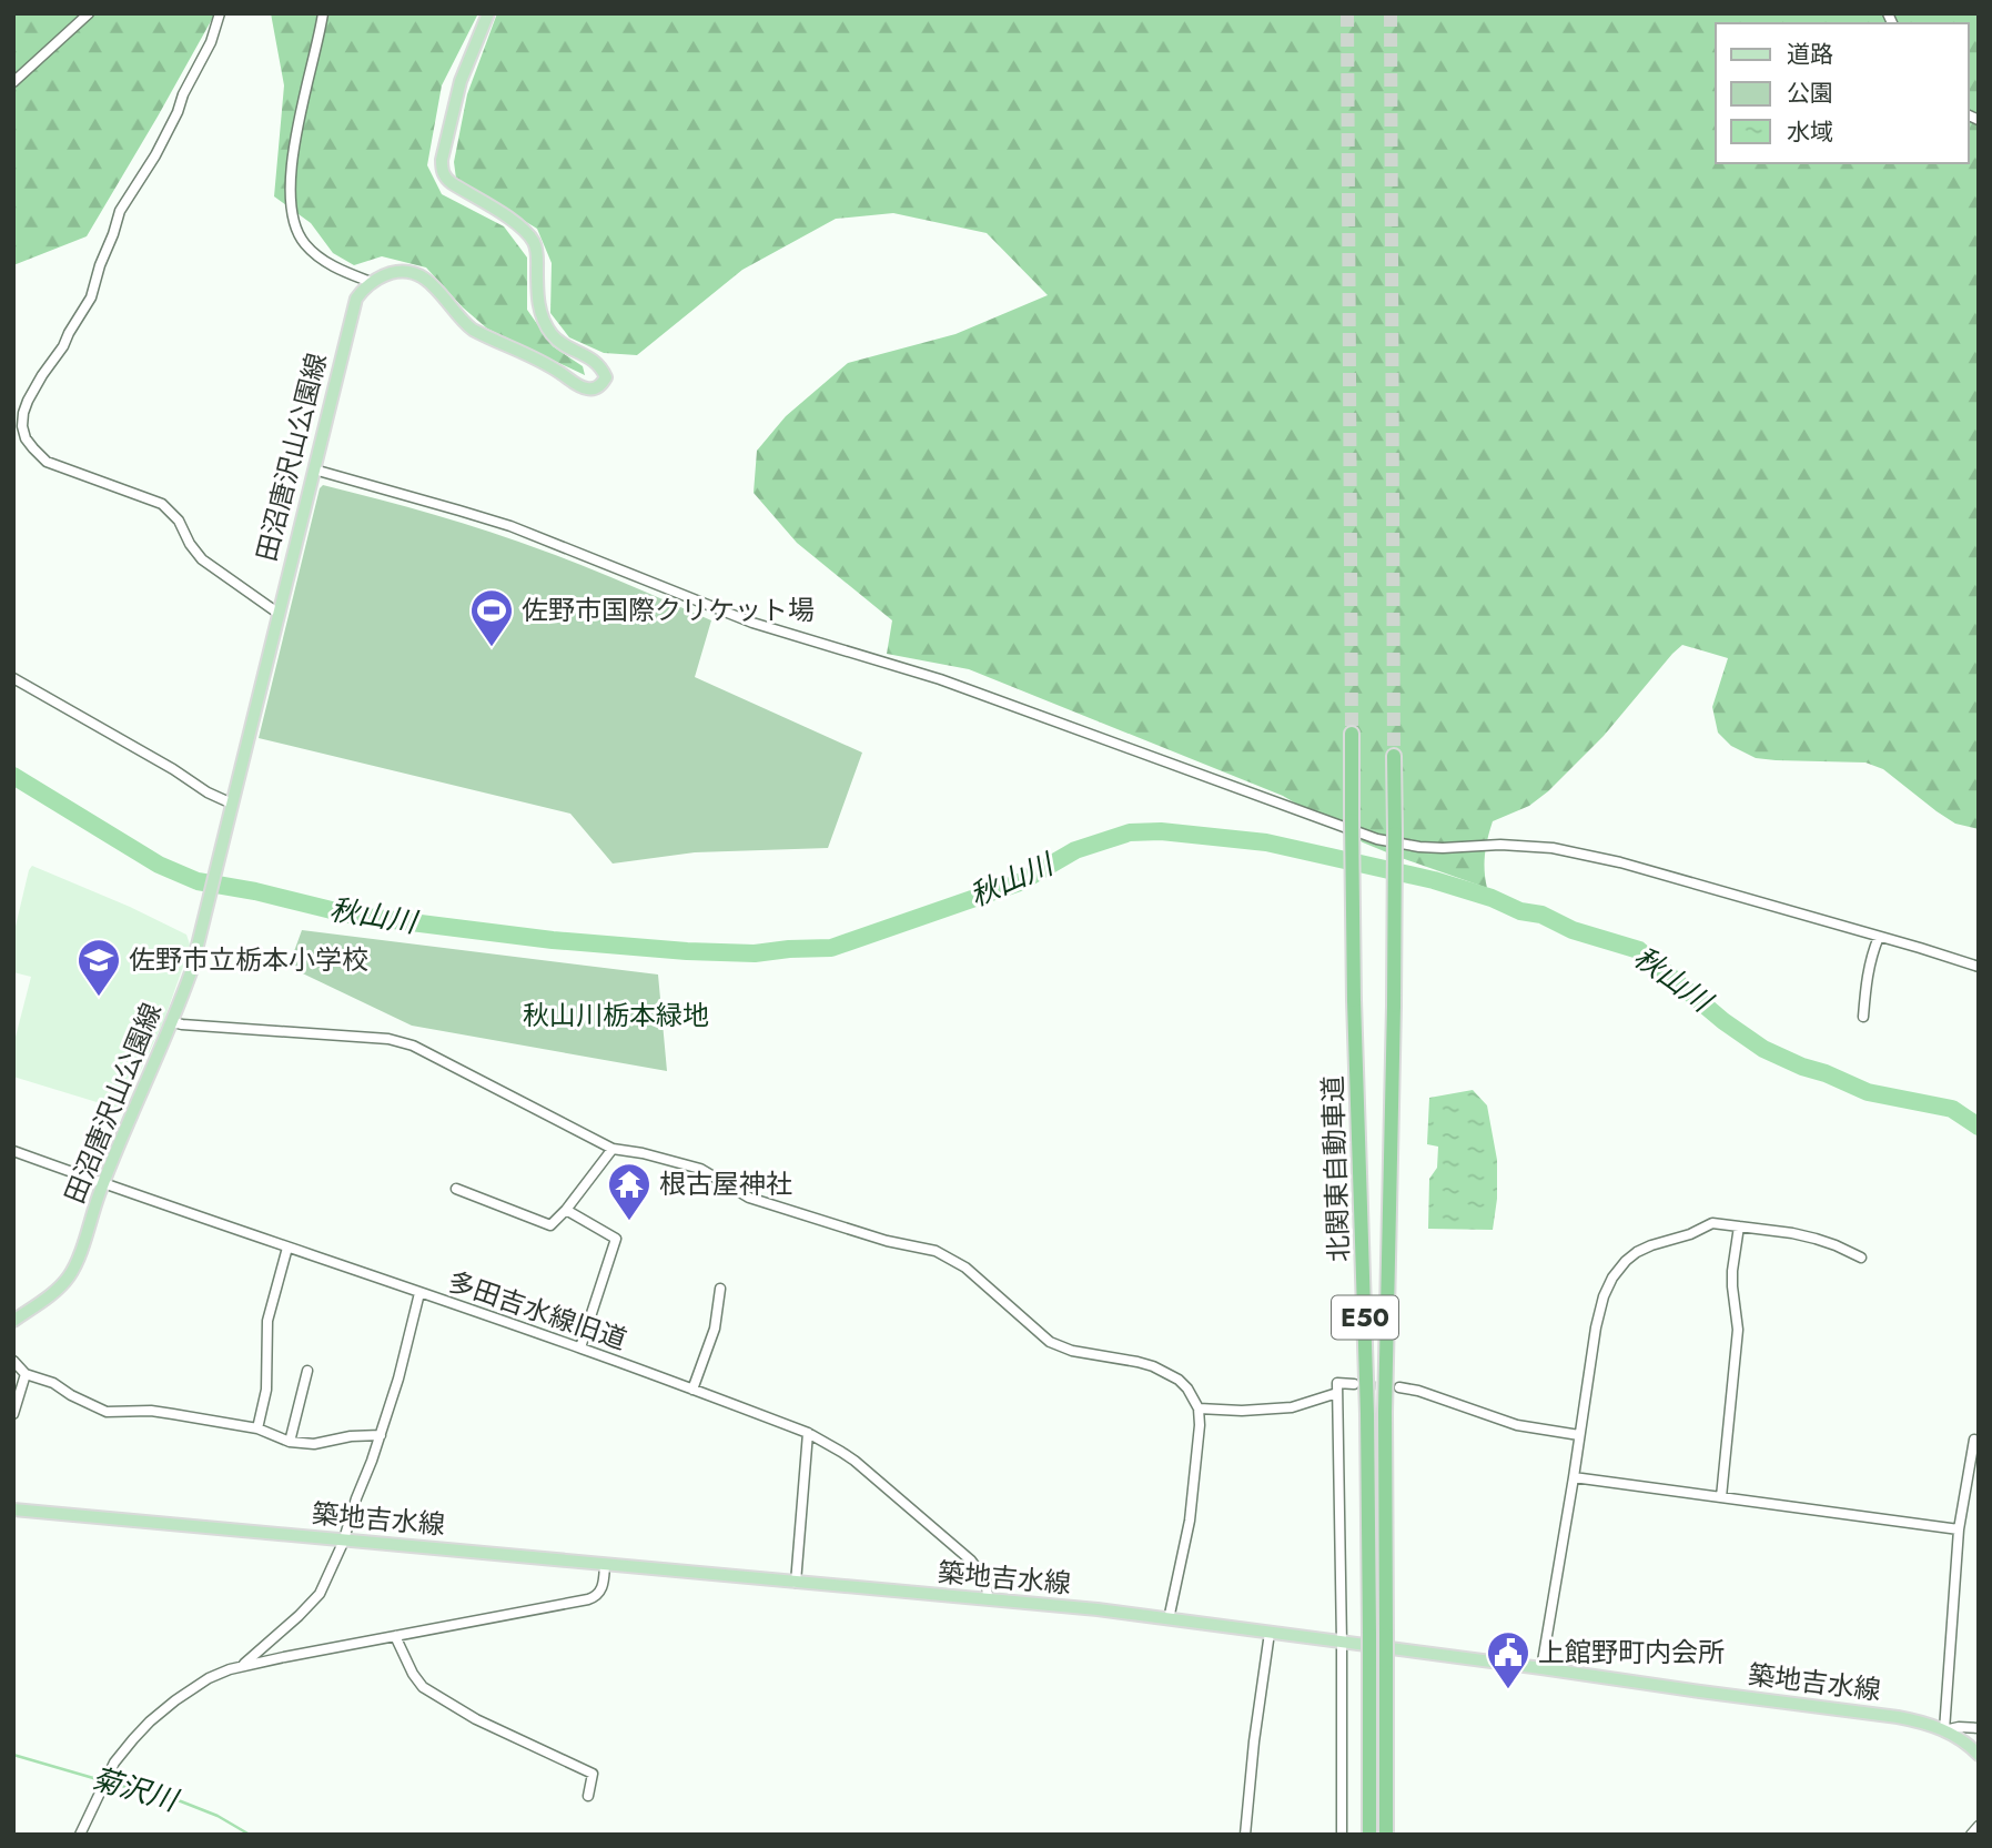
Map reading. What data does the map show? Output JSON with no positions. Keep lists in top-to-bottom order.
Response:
{
  "streets": {
    "highway": ["北関東自動車道", "E50"],
    "main road": ["田沼唐沢山公園線", "築地吉水線"],
    "street": ["多田吉水線旧道"]
  },
  "crossings": [
    ["田沼唐沢山公園線", "多田吉水線旧道"],
    ["多田吉水線旧道", "築地吉水線"]
  ],
  "water": ["秋山川", "菊沢川"],
  "parks": ["秋山川栃本緑地"],
  "places": {
    "sports": ["佐野市国際クリケット場"],
    "school or university": ["佐野市立栃本小学校"],
    "temple": ["根古屋神社"],
    "public building": ["上館野町内会所"]
  },
  "legend": ["道路", "公園", "水域"]
}
